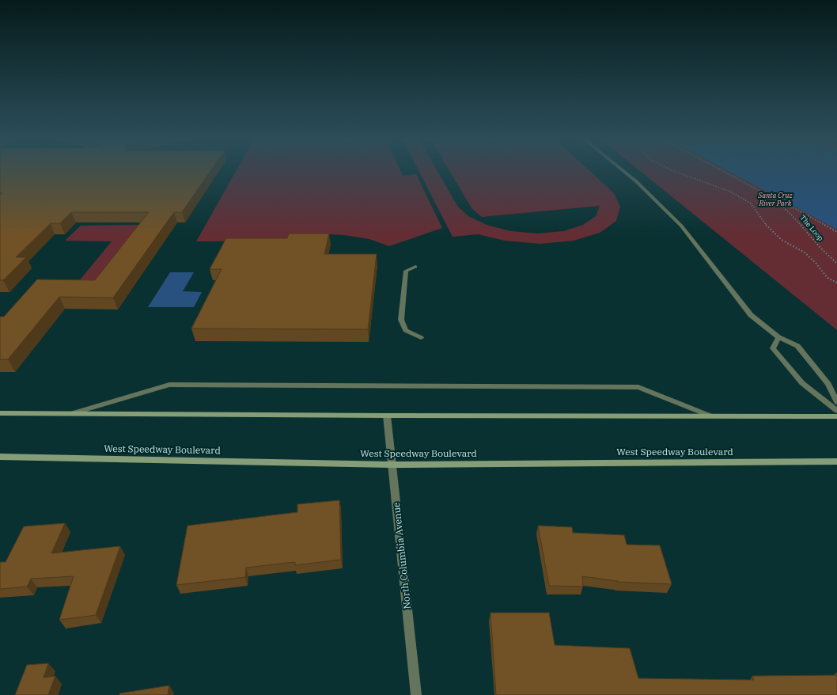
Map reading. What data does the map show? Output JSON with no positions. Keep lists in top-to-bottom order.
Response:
{
  "streets": {
    "main road": ["West Speedway Boulevard"],
    "street": ["North Columbia Avenue"],
    "path": ["The Loop"]
  },
  "crossings": [
    ["West Speedway Boulevard", "North Columbia Avenue"]
  ],
  "parks": ["Santa Cruz River Park"]
}
